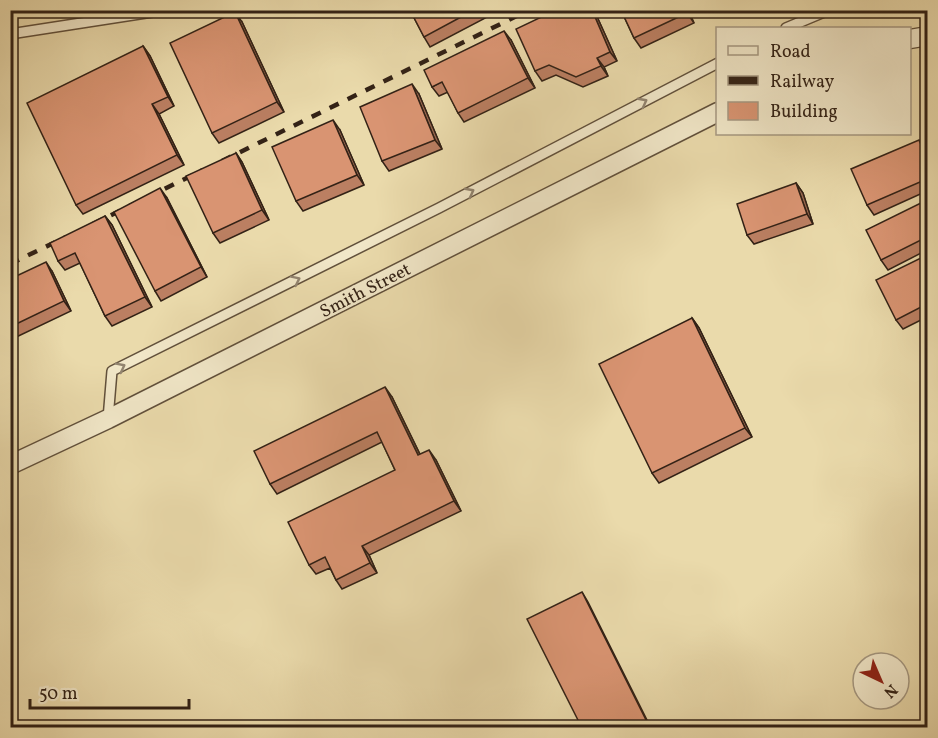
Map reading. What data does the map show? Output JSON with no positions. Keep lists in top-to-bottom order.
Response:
{
  "streets": {
    "street": ["Smith Street"]
  },
  "legend": ["Road", "Railway", "Building"],
  "scale_bar": "50 m",
  "north": "bottom right"
}
